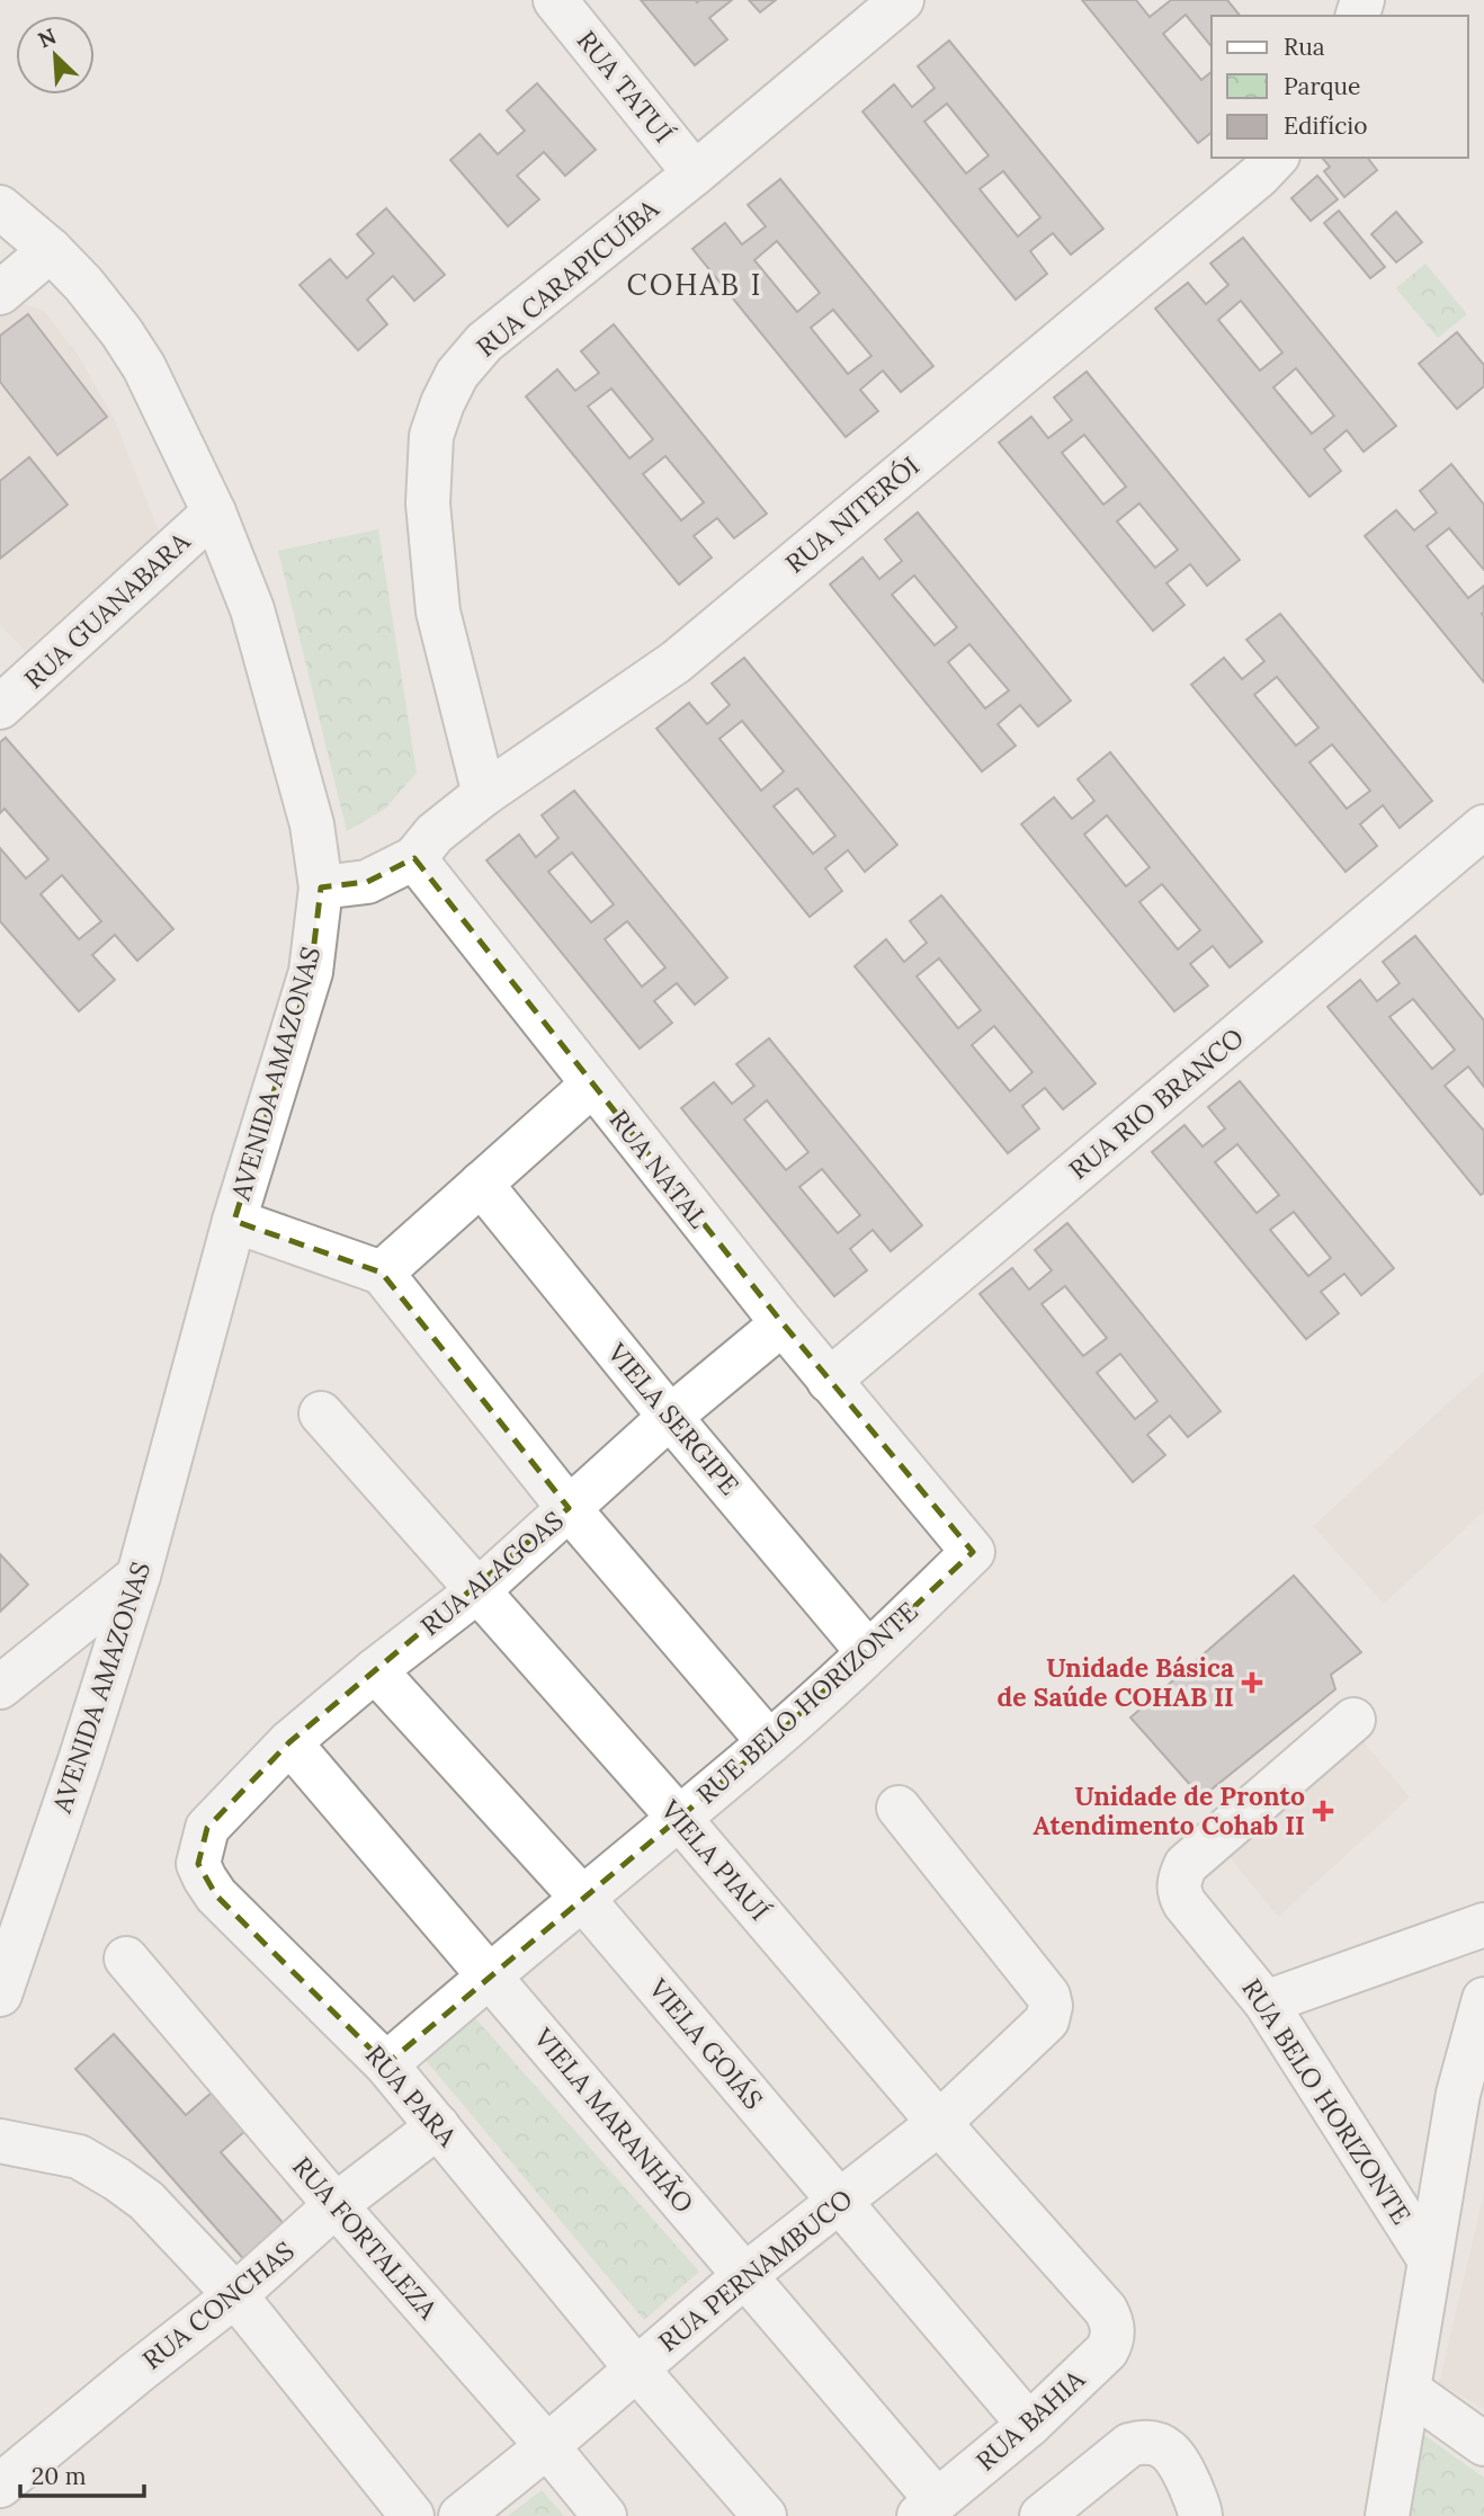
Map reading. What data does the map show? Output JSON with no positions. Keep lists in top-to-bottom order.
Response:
{
  "streets": {
    "street": [
      "RUA TATUÍ",
      "RUA CARAPICUÍBA",
      "RUA NITERÓI",
      "RUA GUANABARA",
      "AVENIDA AMAZONAS",
      "RUA RIO BRANCO",
      "RUA NATAL",
      "VIELA SERGIPE",
      "RUA ALAGOAS",
      "RUE BELO HORIZONTE",
      "VIELA PIAUÍ",
      "VIELA GOIÁS",
      "RUA PARA",
      "RUA BELO HORIZONTE",
      "VIELA MARANHÃO",
      "RUA FORTALEZA",
      "RUA PERNAMBUCO",
      "RUA CONCHAS",
      "RUA BAHIA"
    ]
  },
  "crossings": [
    ["RUA TATUÍ", "RUA CARAPICUÍBA"],
    ["RUA CARAPICUÍBA", "RUA NITERÓI"],
    ["RUA NITERÓI", "RUA NATAL"],
    ["RUA GUANABARA", "AVENIDA AMAZONAS"],
    ["RUA RIO BRANCO", "RUA NATAL"],
    ["RUA NATAL", "RUA ALAGOAS"],
    ["RUA NATAL", "RUE BELO HORIZONTE"],
    ["VIELA SERGIPE", "RUA ALAGOAS"],
    ["VIELA SERGIPE", "RUE BELO HORIZONTE"],
    ["RUA ALAGOAS", "VIELA PIAUÍ"],
    ["RUA ALAGOAS", "VIELA GOIÁS"],
    ["RUA ALAGOAS", "RUA PARA"],
    ["RUA ALAGOAS", "VIELA MARANHÃO"],
    ["RUE BELO HORIZONTE", "VIELA PIAUÍ"],
    ["RUE BELO HORIZONTE", "VIELA GOIÁS"],
    ["RUE BELO HORIZONTE", "RUA PARA"],
    ["RUE BELO HORIZONTE", "VIELA MARANHÃO"],
    ["VIELA PIAUÍ", "RUA PERNAMBUCO"],
    ["VIELA PIAUÍ", "RUA BAHIA"],
    ["VIELA GOIÁS", "RUA PERNAMBUCO"],
    ["VIELA GOIÁS", "RUA BAHIA"],
    ["RUA PARA", "RUA PERNAMBUCO"],
    ["RUA PARA", "RUA CONCHAS"],
    ["VIELA MARANHÃO", "RUA PERNAMBUCO"],
    ["VIELA MARANHÃO", "RUA BAHIA"],
    ["RUA FORTALEZA", "RUA PERNAMBUCO"],
    ["RUA FORTALEZA", "RUA CONCHAS"]
  ],
  "districts": ["COHAB I"],
  "places": {
    "health": ["Unidade Básica de Saúde COHAB II", "Unidade de Pronto Atendimento Cohab II"]
  },
  "legend": ["Rua", "Parque", "Edifício"],
  "scale_bar": "20 m",
  "north": "top left"
}
